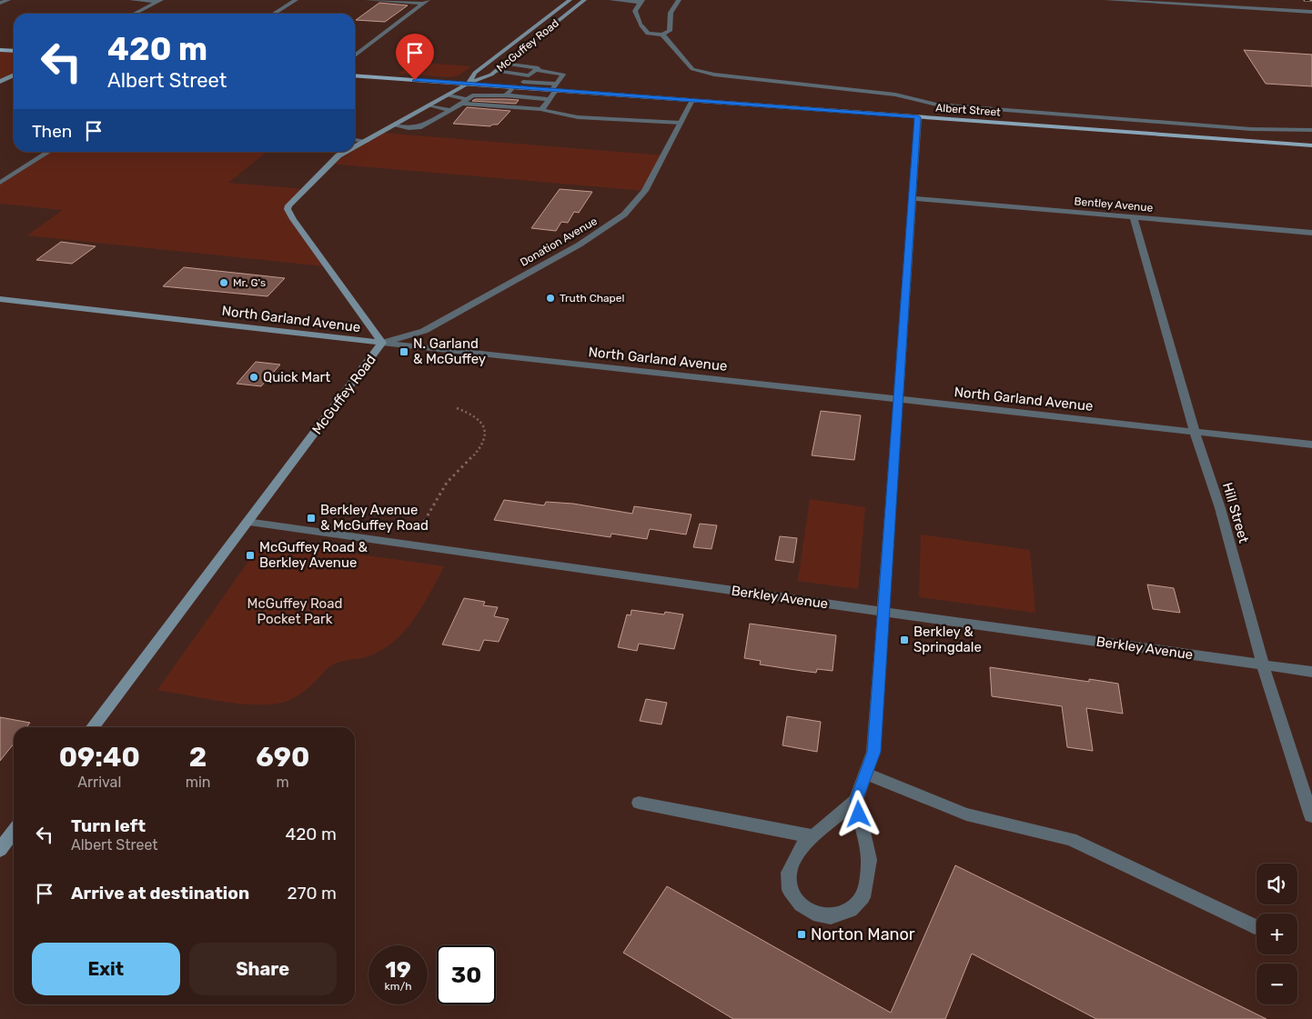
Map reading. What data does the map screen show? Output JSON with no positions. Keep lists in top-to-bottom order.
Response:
{
  "streets": {
    "main road": ["Albert Street"],
    "street": [
      "McGuffey Road",
      "Bentley Avenue",
      "Donation Avenue",
      "North Garland Avenue",
      "Hill Street",
      "Berkley Avenue"
    ]
  },
  "crossings": [
    ["McGuffey Road", "Albert Street"],
    ["McGuffey Road", "Donation Avenue"],
    ["McGuffey Road", "North Garland Avenue"],
    ["McGuffey Road", "Berkley Avenue"],
    ["Albert Street", "Donation Avenue"],
    ["Bentley Avenue", "Hill Street"],
    ["Donation Avenue", "North Garland Avenue"],
    ["North Garland Avenue", "Hill Street"],
    ["Hill Street", "Berkley Avenue"]
  ],
  "parks": ["McGuffey Road Pocket Park"],
  "places": {
    "other": ["Mr. G's", "Truth Chapel", "Quick Mart"],
    "transit": [
      "N. Garland & McGuffey",
      "Berkley Avenue & McGuffey Road",
      "McGuffey Road & Berkley Avenue",
      "Berkley & Springdale",
      "Norton Manor"
    ]
  },
  "page": {
    "turn": ["420 m", "Albert Street"],
    "then": "Then",
    "eta": [
      "09:40",
      "Arrival",
      "2",
      "min",
      "690",
      "m"
    ],
    "list": [
      {
        "name": "Turn left",
        "note": "Albert Street",
        "value": "420 m"
      },
      {
        "name": "Arrive at destination",
        "value": "270 m"
      }
    ],
    "map_buttons": ["+", "−"],
    "buttons": ["Exit", "Share"],
    "speed": "19 km/h",
    "limit": "30"
  }
}
